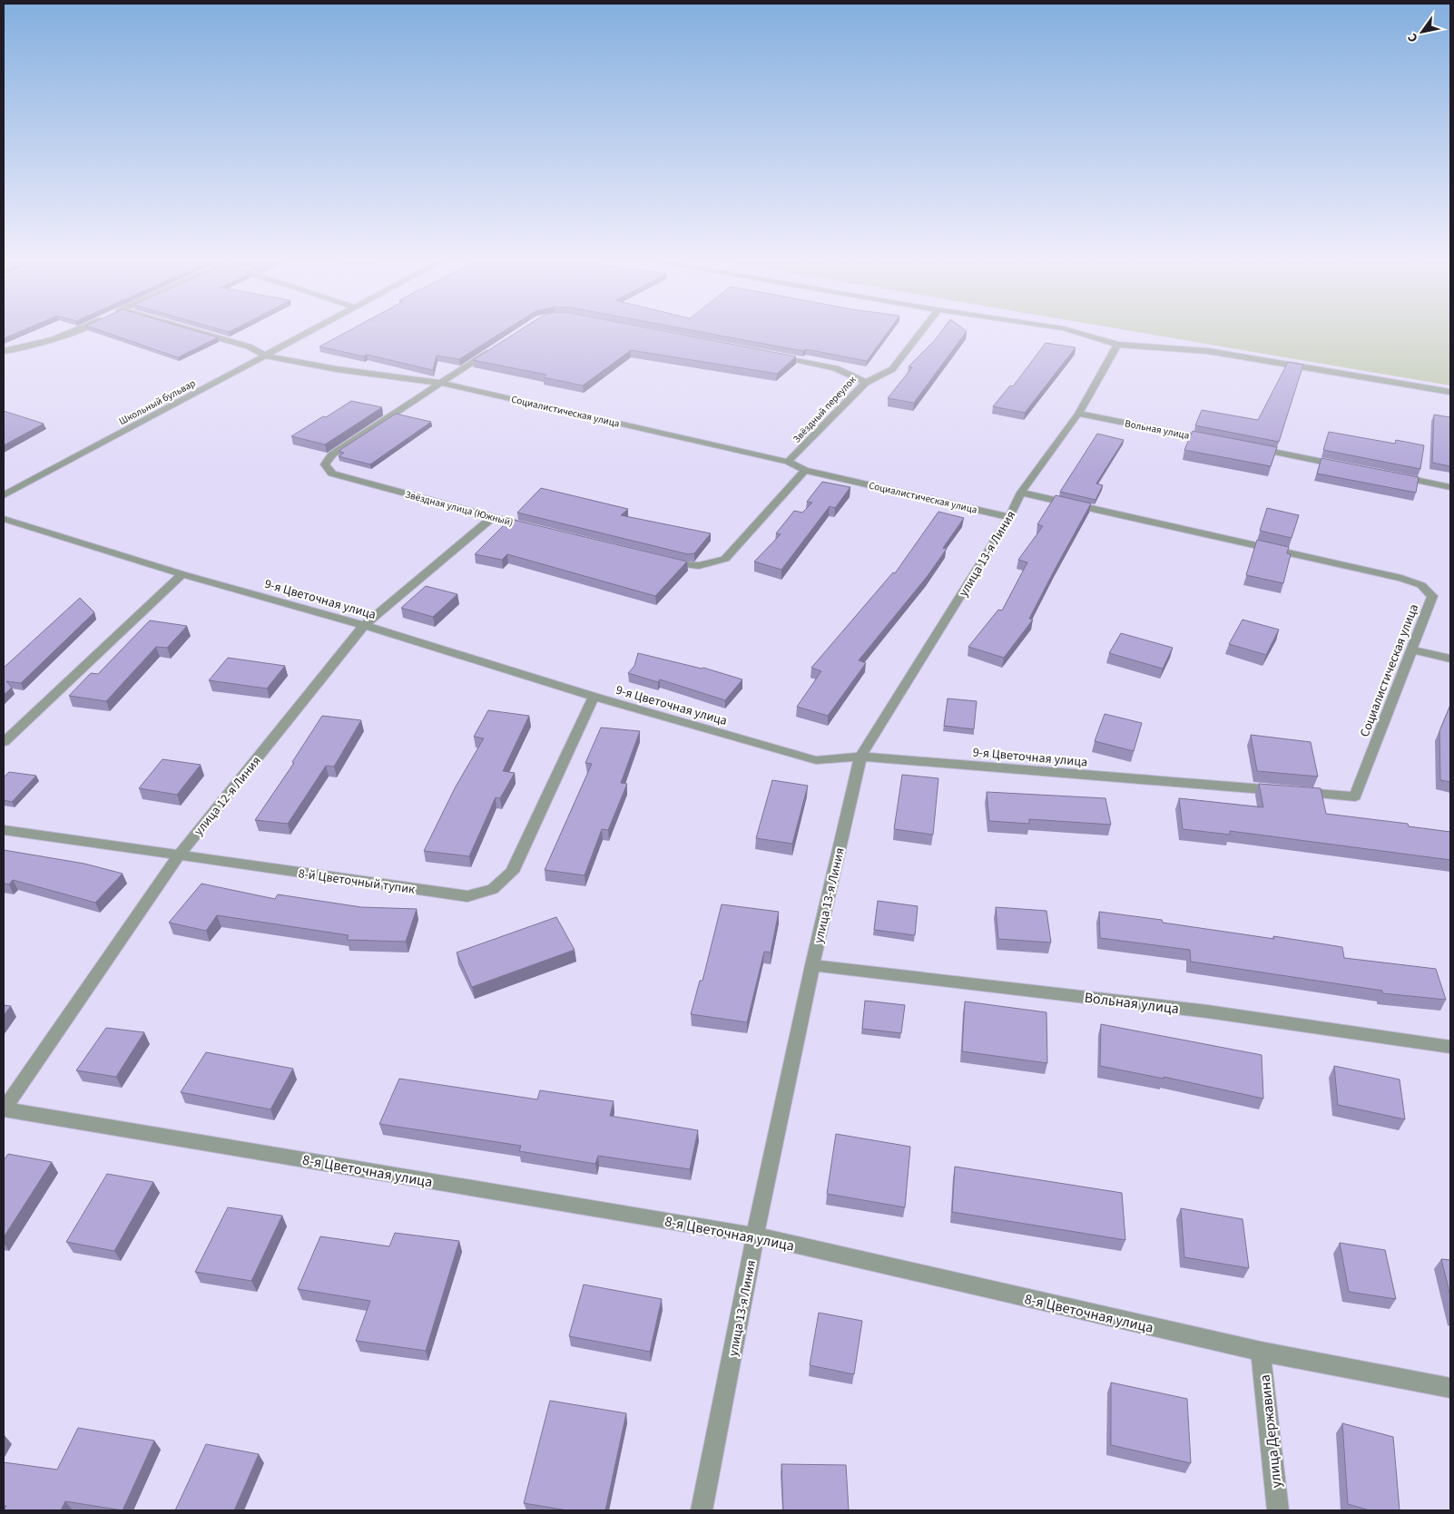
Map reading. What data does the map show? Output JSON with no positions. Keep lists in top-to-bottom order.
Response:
{
  "streets": {
    "lane": [
      "Школьный бульвар",
      "Звёздный переулок",
      "Социалистическая улица",
      "Вольная улица",
      "Звёздная улица (Южный)",
      "улица 13-я Линия",
      "9-я Цветочная улица",
      "улица 12-я Линия",
      "8-й Цветочный тупик",
      "8-я Цветочная улица",
      "улица Державина"
    ]
  },
  "crossings": [
    ["Школьный бульвар", "Социалистическая улица"],
    ["Звёздный переулок", "Социалистическая улица"],
    ["Социалистическая улица", "Звёздная улица (Южный)"],
    ["Социалистическая улица", "улица 13-я Линия"],
    ["Социалистическая улица", "9-я Цветочная улица"],
    ["Вольная улица", "улица 13-я Линия"],
    ["Звёздная улица (Южный)", "улица 12-я Линия"],
    ["улица 13-я Линия", "9-я Цветочная улица"],
    ["улица 13-я Линия", "8-я Цветочная улица"],
    ["9-я Цветочная улица", "улица 12-я Линия"],
    ["9-я Цветочная улица", "8-й Цветочный тупик"],
    ["улица 12-я Линия", "8-й Цветочный тупик"],
    ["улица 12-я Линия", "8-я Цветочная улица"],
    ["8-я Цветочная улица", "улица Державина"]
  ],
  "north": "bottom left"
}
